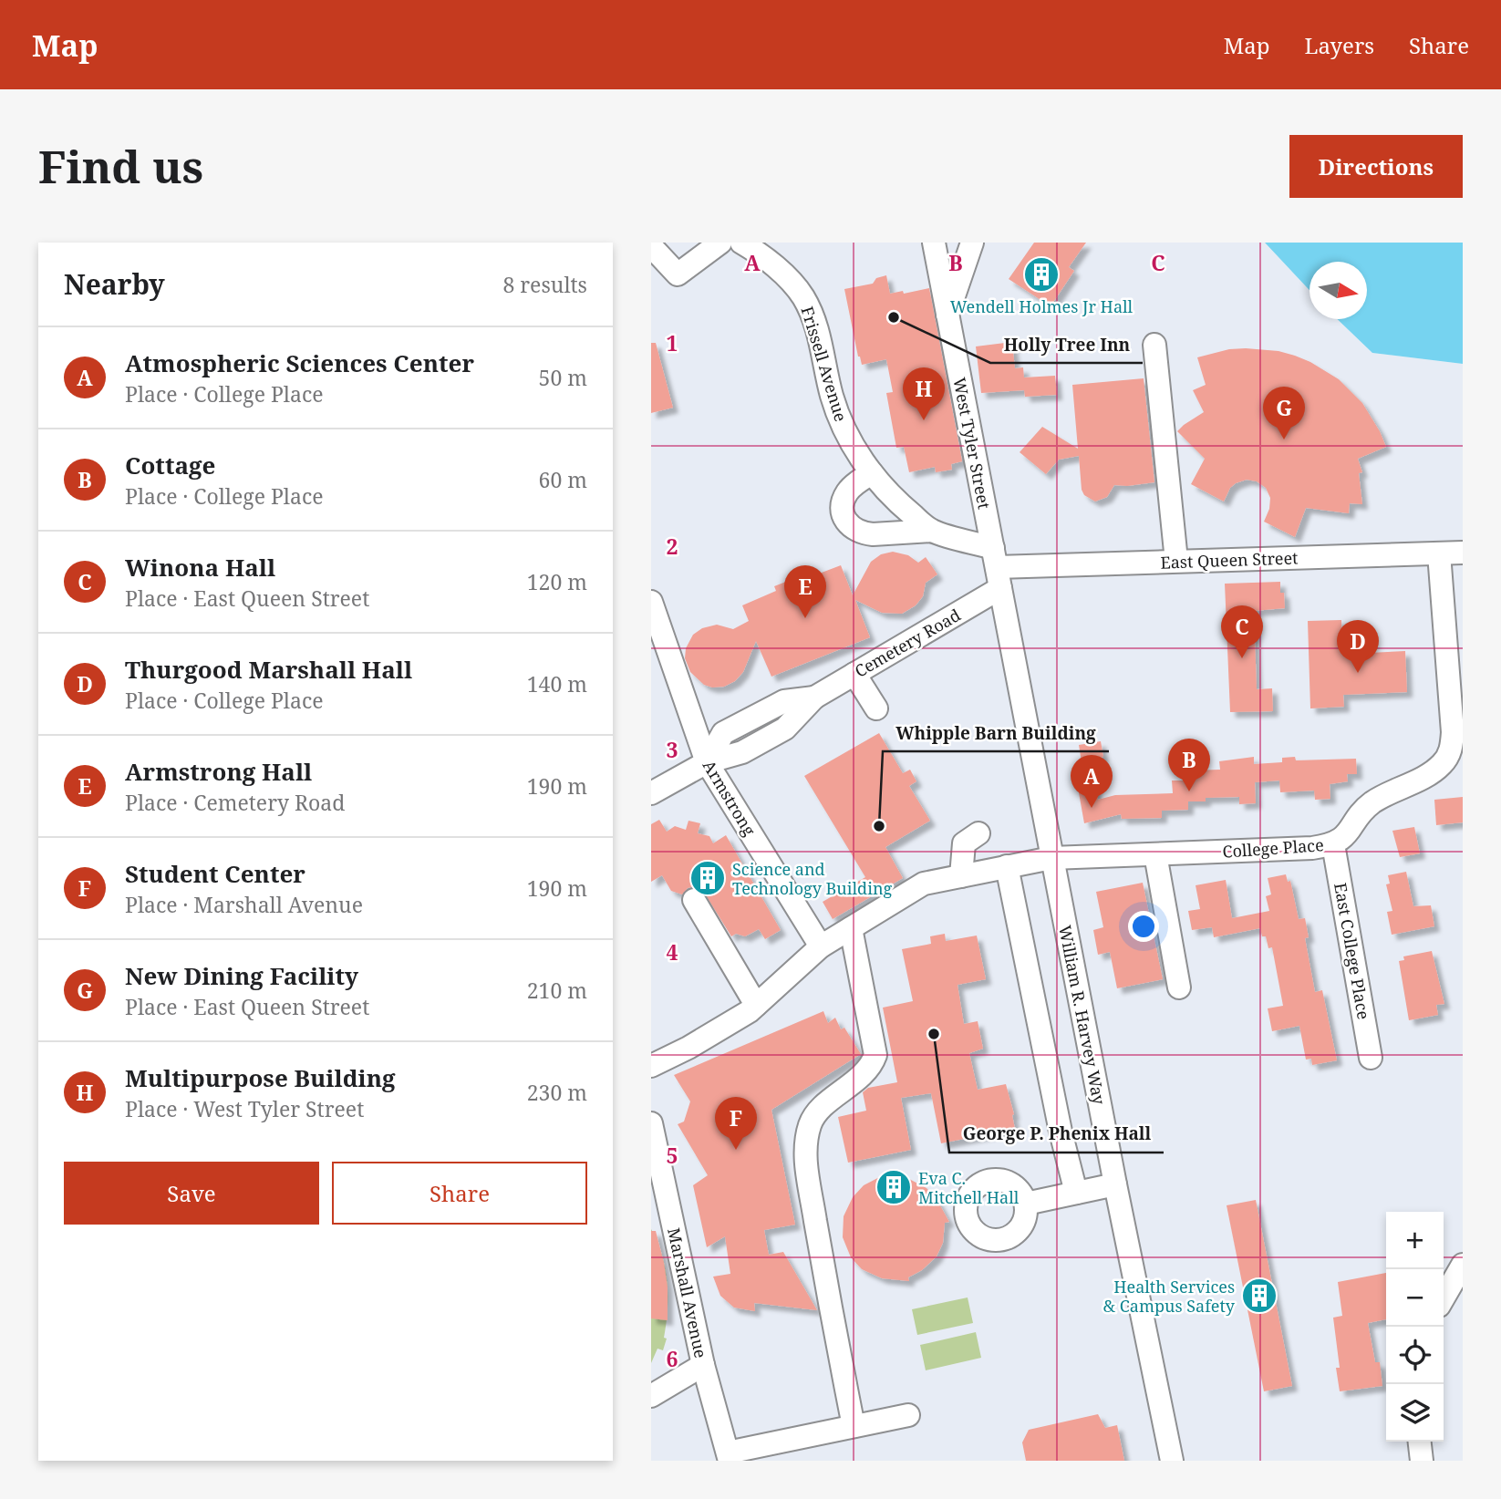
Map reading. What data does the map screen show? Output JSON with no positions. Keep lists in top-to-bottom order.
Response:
{
  "streets": {
    "street": [
      "Frissell Avenue",
      "West Tyler Street",
      "East Queen Street",
      "Cemetery Road",
      "Armstrong",
      "College Place",
      "East College Place",
      "William R. Harvey Way",
      "Marshall Avenue"
    ]
  },
  "crossings": [
    ["Frissell Avenue", "West Tyler Street"],
    ["Frissell Avenue", "East Queen Street"],
    ["Frissell Avenue", "Cemetery Road"],
    ["Frissell Avenue", "William R. Harvey Way"],
    ["West Tyler Street", "East Queen Street"],
    ["West Tyler Street", "Cemetery Road"],
    ["West Tyler Street", "William R. Harvey Way"],
    ["East Queen Street", "Cemetery Road"],
    ["East Queen Street", "College Place"],
    ["East Queen Street", "William R. Harvey Way"],
    ["Cemetery Road", "Armstrong"],
    ["Cemetery Road", "William R. Harvey Way"],
    ["Armstrong", "College Place"],
    ["College Place", "East College Place"],
    ["College Place", "William R. Harvey Way"]
  ],
  "places": {
    "building": [
      "Wendell Holmes Jr Hall",
      "Science and Technology Building",
      "Eva C. Mitchell Hall",
      "Health Services & Campus Safety"
    ],
    "other": ["Holly Tree Inn", "Whipple Barn Building", "George P. Phenix Hall"]
  },
  "north": "right",
  "page": {
    "header": "Map",
    "nav": ["Map", "Layers", "Share"],
    "buttons": [
      "Directions",
      ["Save", "Share"]
    ],
    "title": "Find us",
    "heading": ["Nearby", "8 results"],
    "list": [
      {
        "mark": "A",
        "name": "Atmospheric Sciences Center",
        "note": "Place · College Place",
        "value": "50 m"
      },
      {
        "mark": "B",
        "name": "Cottage",
        "note": "Place · College Place",
        "value": "60 m"
      },
      {
        "mark": "C",
        "name": "Winona Hall",
        "note": "Place · East Queen Street",
        "value": "120 m"
      },
      {
        "mark": "D",
        "name": "Thurgood Marshall Hall",
        "note": "Place · College Place",
        "value": "140 m"
      },
      {
        "mark": "E",
        "name": "Armstrong Hall",
        "note": "Place · Cemetery Road",
        "value": "190 m"
      },
      {
        "mark": "F",
        "name": "Student Center",
        "note": "Place · Marshall Avenue",
        "value": "190 m"
      },
      {
        "mark": "G",
        "name": "New Dining Facility",
        "note": "Place · East Queen Street",
        "value": "210 m"
      },
      {
        "mark": "H",
        "name": "Multipurpose Building",
        "note": "Place · West Tyler Street",
        "value": "230 m"
      }
    ],
    "pins": [
      "H",
      "G",
      "E",
      "C",
      "D",
      "B",
      "A",
      "F"
    ],
    "map_buttons": ["+", "−"]
  },
  "grid": {
    "columns": ["A", "B", "C"],
    "rows": [
      "1",
      "2",
      "3",
      "4",
      "5",
      "6"
    ]
  }
}
